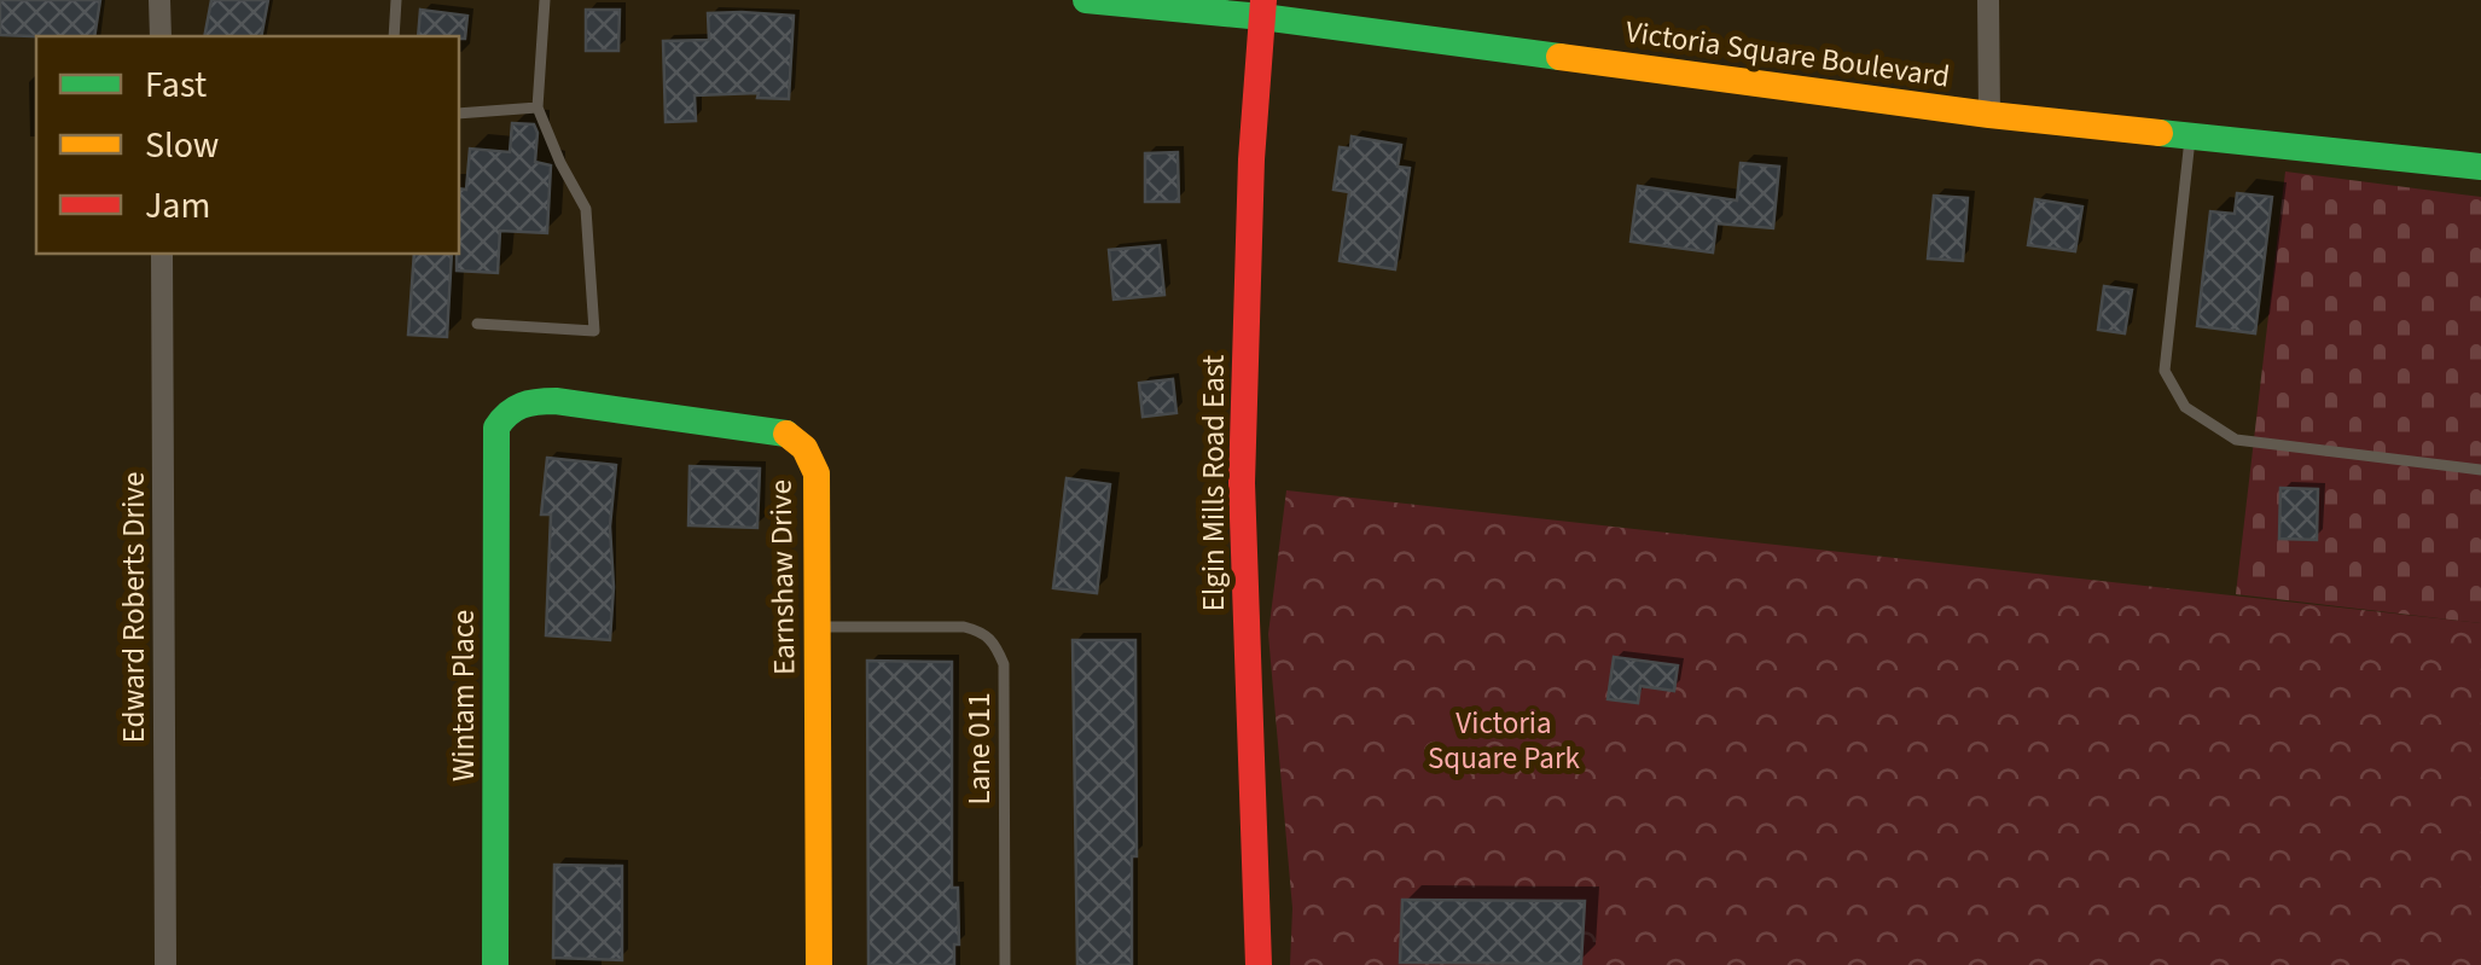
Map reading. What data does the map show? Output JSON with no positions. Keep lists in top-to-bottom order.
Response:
{
  "streets": {
    "street": [
      "Victoria Square Boulevard",
      "Elgin Mills Road East",
      "Earnshaw Drive",
      "Edward Roberts Drive",
      "Wintam Place"
    ],
    "lane": ["Lane 011"]
  },
  "crossings": [
    ["Victoria Square Boulevard", "Elgin Mills Road East"],
    ["Earnshaw Drive", "Wintam Place"],
    ["Earnshaw Drive", "Lane 011"]
  ],
  "parks": ["Victoria Square Park"],
  "legend": ["Fast", "Slow", "Jam"]
}
